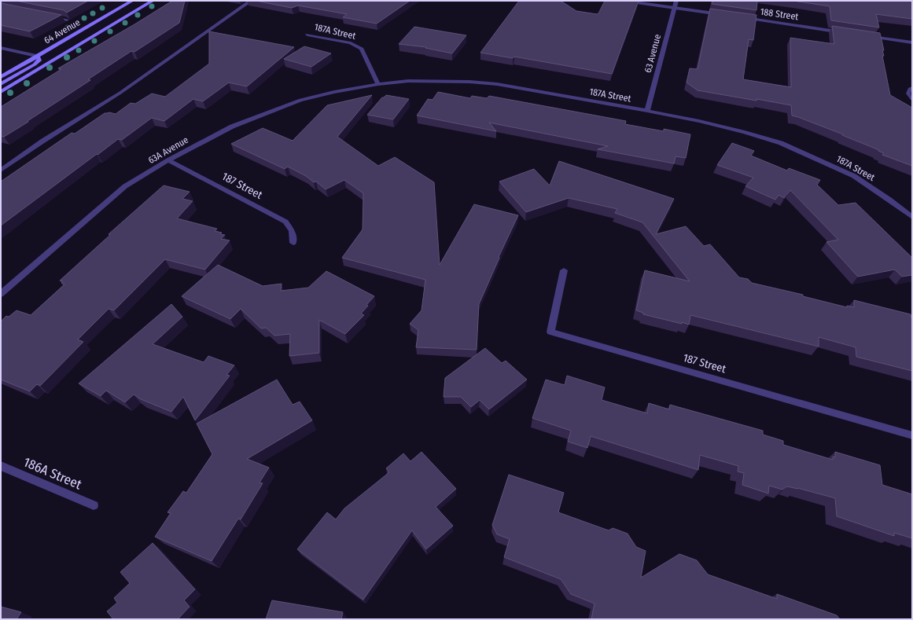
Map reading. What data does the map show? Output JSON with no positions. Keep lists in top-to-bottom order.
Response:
{
  "streets": {
    "main road": ["64 Avenue"],
    "street": [
      "188 Street",
      "187A Street",
      "63 Avenue",
      "63A Avenue",
      "187 Street",
      "186A Street"
    ]
  },
  "crossings": [
    ["187A Street", "63 Avenue"],
    ["187A Street", "63A Avenue"],
    ["63A Avenue", "187 Street"]
  ]
}
